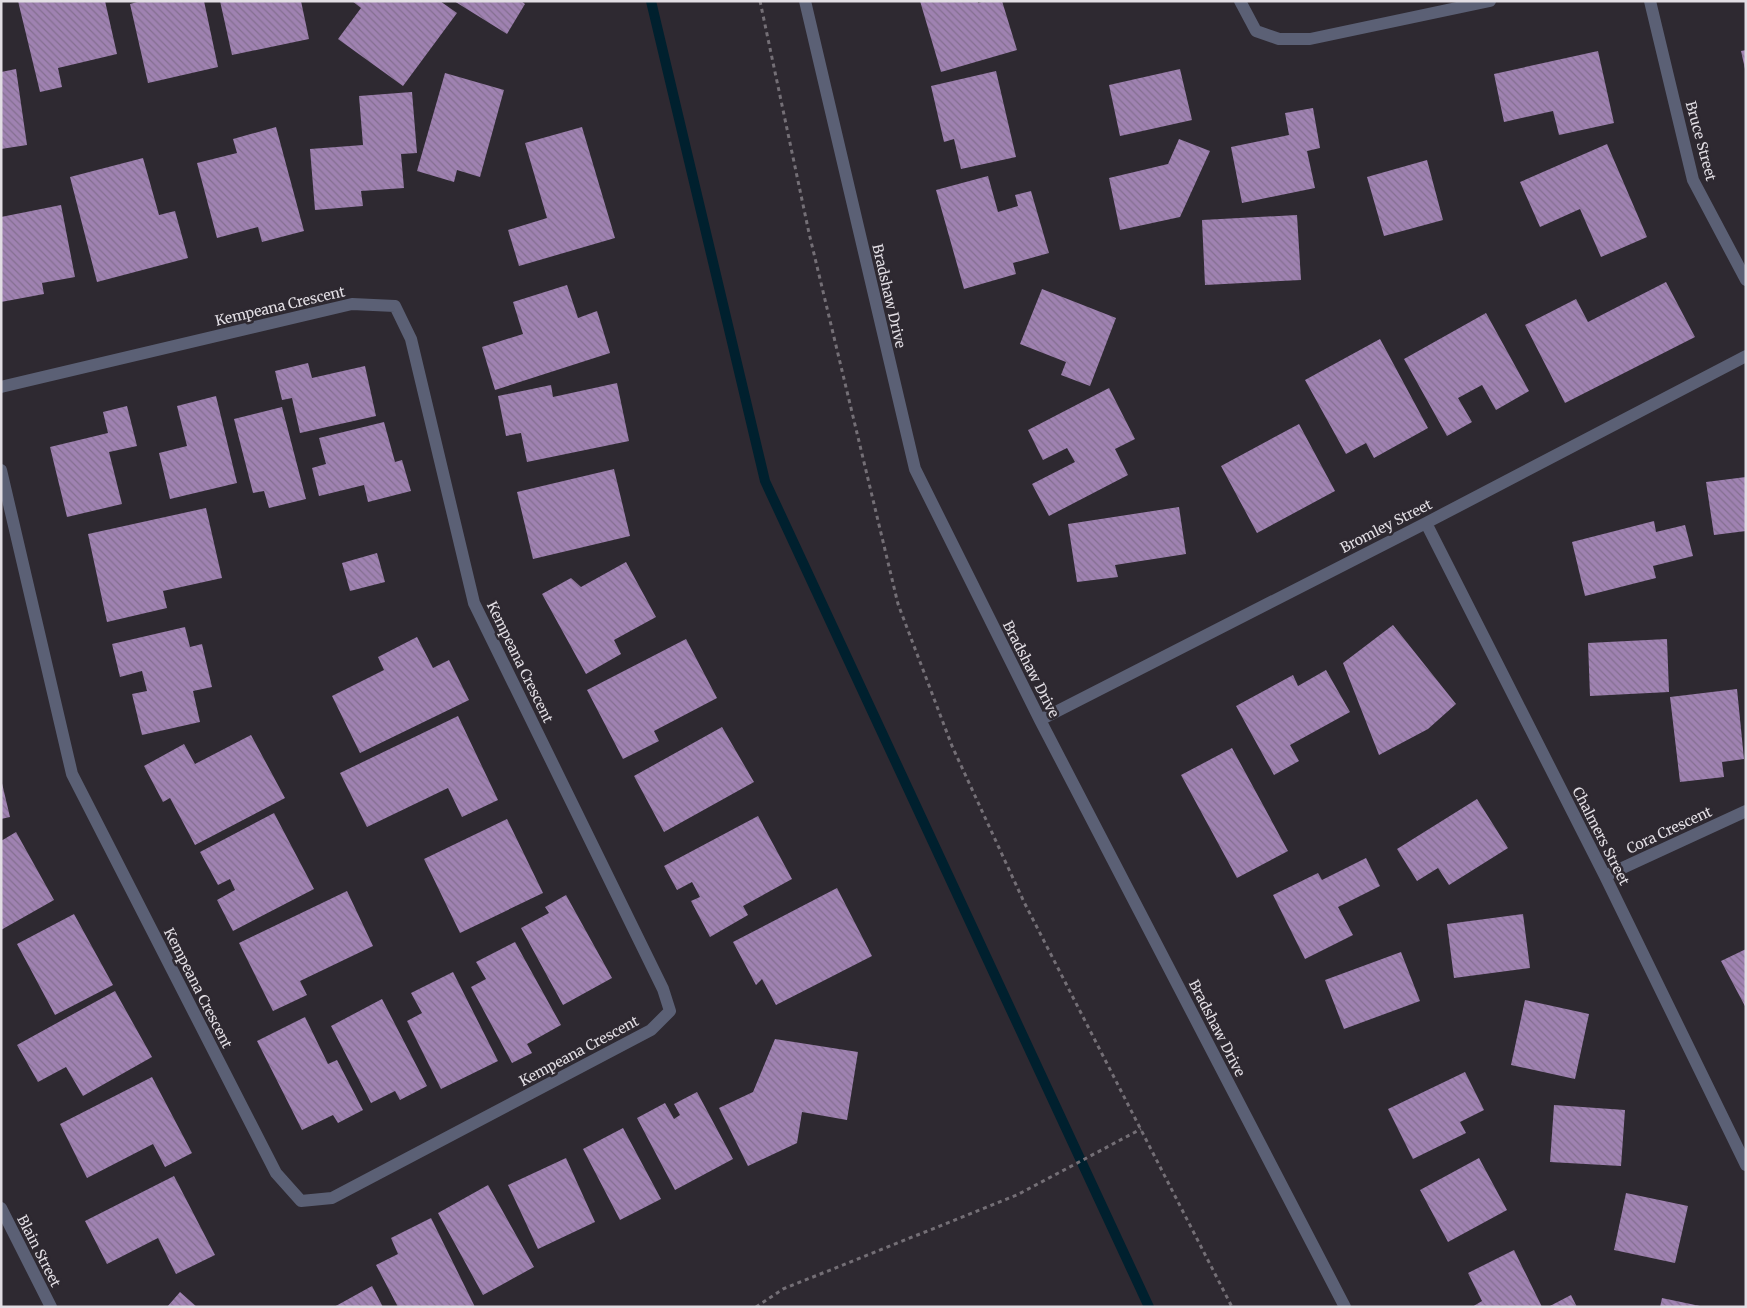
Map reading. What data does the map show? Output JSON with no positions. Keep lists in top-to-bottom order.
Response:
{
  "streets": {
    "street": [
      "Bruce Street",
      "Bradshaw Drive",
      "Kempeana Crescent",
      "Bromley Street",
      "Cora Crescent",
      "Chalmers Street",
      "Blain Street"
    ]
  },
  "crossings": [
    ["Bradshaw Drive", "Bromley Street"],
    ["Bromley Street", "Chalmers Street"],
    ["Cora Crescent", "Chalmers Street"]
  ]
}
